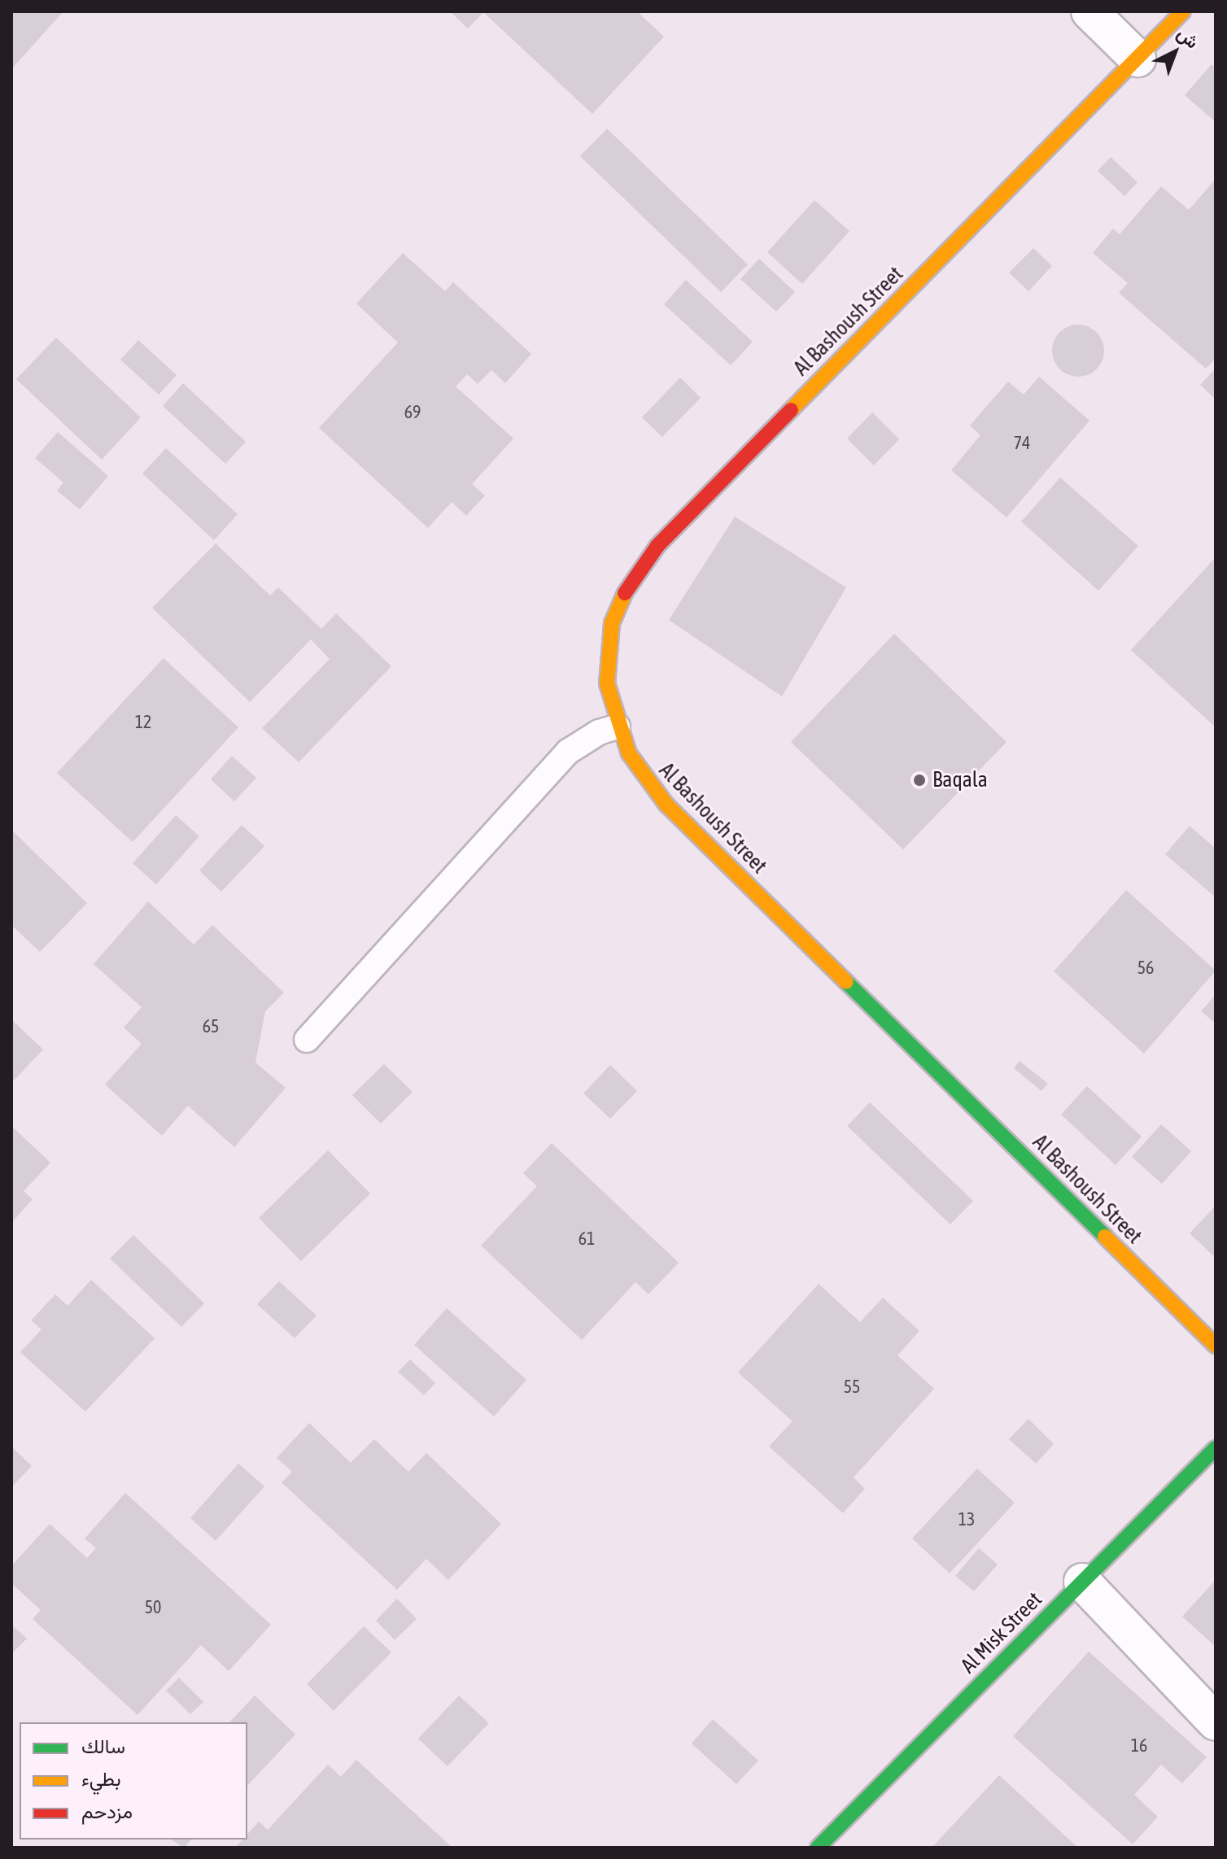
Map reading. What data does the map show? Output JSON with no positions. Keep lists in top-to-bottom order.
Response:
{
  "streets": {
    "street": ["Al Bashoush Street", "Al Misk Street"]
  },
  "places": ["Baqala"],
  "house_numbers": [
    "69",
    "74",
    "12",
    "56",
    "65",
    "61",
    "55",
    "13",
    "50",
    "16"
  ],
  "legend": ["سالك", "بطيء", "مزدحم"],
  "north": "top right"
}
